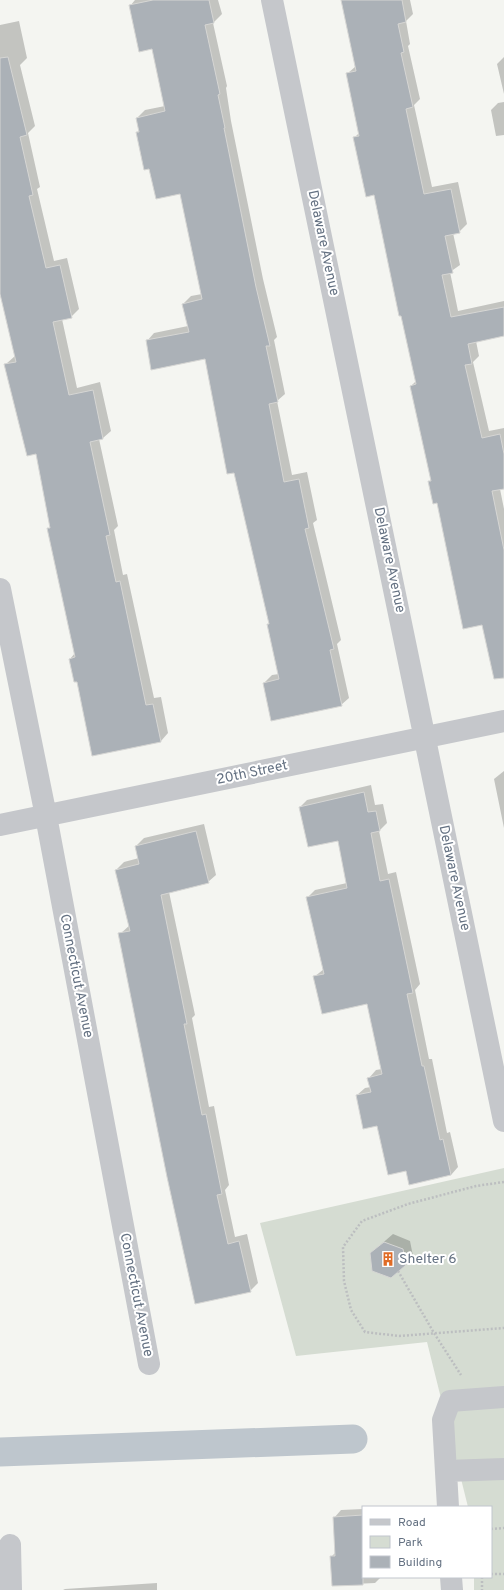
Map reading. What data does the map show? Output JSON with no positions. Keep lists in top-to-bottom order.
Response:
{
  "streets": {
    "street": ["Delaware Avenue", "20th Street", "Connecticut Avenue"]
  },
  "crossings": [
    ["Delaware Avenue", "20th Street"],
    ["20th Street", "Connecticut Avenue"]
  ],
  "places": {
    "building": ["Shelter 6"]
  },
  "legend": ["Road", "Park", "Building"]
}
